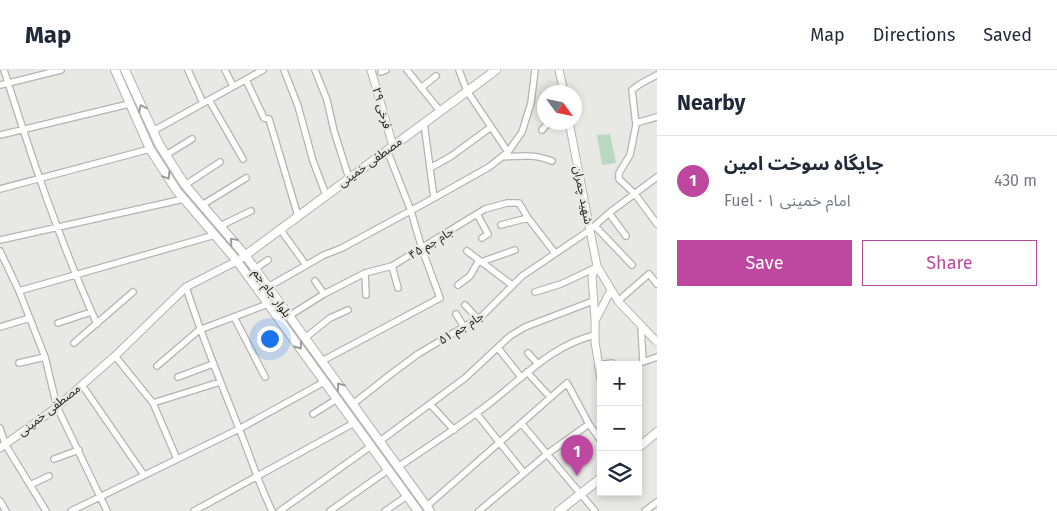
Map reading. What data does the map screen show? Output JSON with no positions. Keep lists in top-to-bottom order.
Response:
{
  "streets": {
    "main road": ["مصطفی خمینی", "بلوار جام جم"],
    "street": [
      "فرخی ۲۹",
      "شهید چمران",
      "جام جم ۴۵",
      "جام جم ۵۱"
    ]
  },
  "crossings": [
    ["فرخی ۲۹", "مصطفی خمینی"],
    ["مصطفی خمینی", "بلوار جام جم"],
    ["شهید چمران", "جام جم ۵۱"],
    ["جام جم ۴۵", "بلوار جام جم"],
    ["جام جم ۴۵", "جام جم ۵۱"],
    ["بلوار جام جم", "جام جم ۵۱"]
  ],
  "north": "bottom right",
  "page": {
    "header": "Map",
    "nav": ["Map", "Directions", "Saved"],
    "heading": "Nearby",
    "list": [
      {
        "mark": "1",
        "name": "جایگاه سوخت امین",
        "note": "Fuel · امام خمینی ۱",
        "value": "430 m"
      }
    ],
    "buttons": ["Save", "Share"],
    "map_buttons": ["+", "−"],
    "pins": "1"
  }
}
